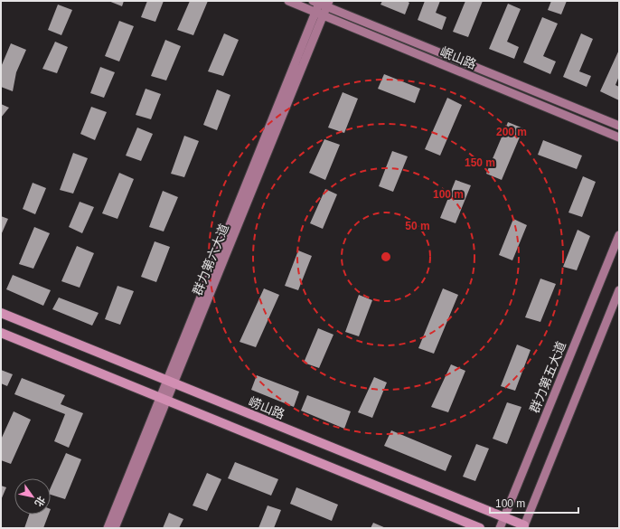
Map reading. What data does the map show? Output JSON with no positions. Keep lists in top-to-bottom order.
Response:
{
  "streets": {
    "main road": [
      "岷山路",
      "群力第六大道",
      "群力第五大道",
      "崂山路"
    ]
  },
  "crossings": [
    ["岷山路", "群力第六大道"],
    ["群力第六大道", "崂山路"],
    ["群力第五大道", "崂山路"]
  ],
  "scale_bar": "100 m",
  "north": "bottom right",
  "rings": [
    "200 m",
    "150 m",
    "100 m",
    "50 m"
  ]
}
